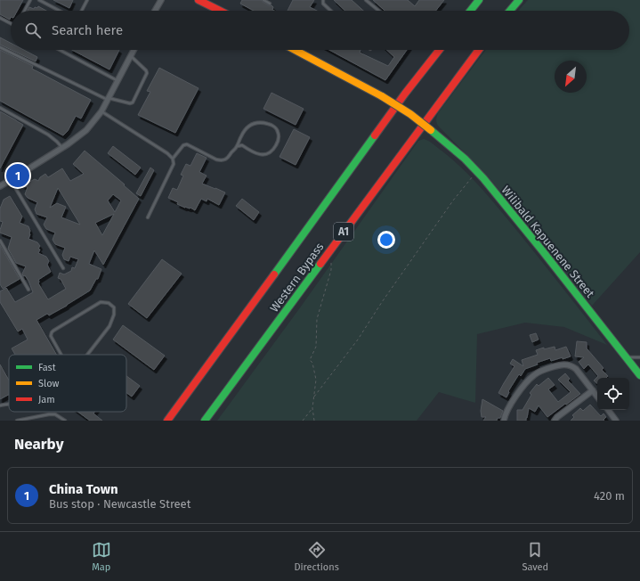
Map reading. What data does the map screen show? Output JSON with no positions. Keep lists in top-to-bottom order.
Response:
{
  "streets": {
    "main road": ["A1", "Wilibald Kapuenene Street", "Western Bypass"]
  },
  "legend": ["Fast", "Slow", "Jam"],
  "north": "bottom left",
  "page": {
    "search": "Search here",
    "pins": "1",
    "heading": "Nearby",
    "list": [
      {
        "mark": "1",
        "name": "China Town",
        "note": "Bus stop · Newcastle Street",
        "value": "420 m"
      }
    ],
    "nav": ["Map", "Directions", "Saved"]
  }
}
